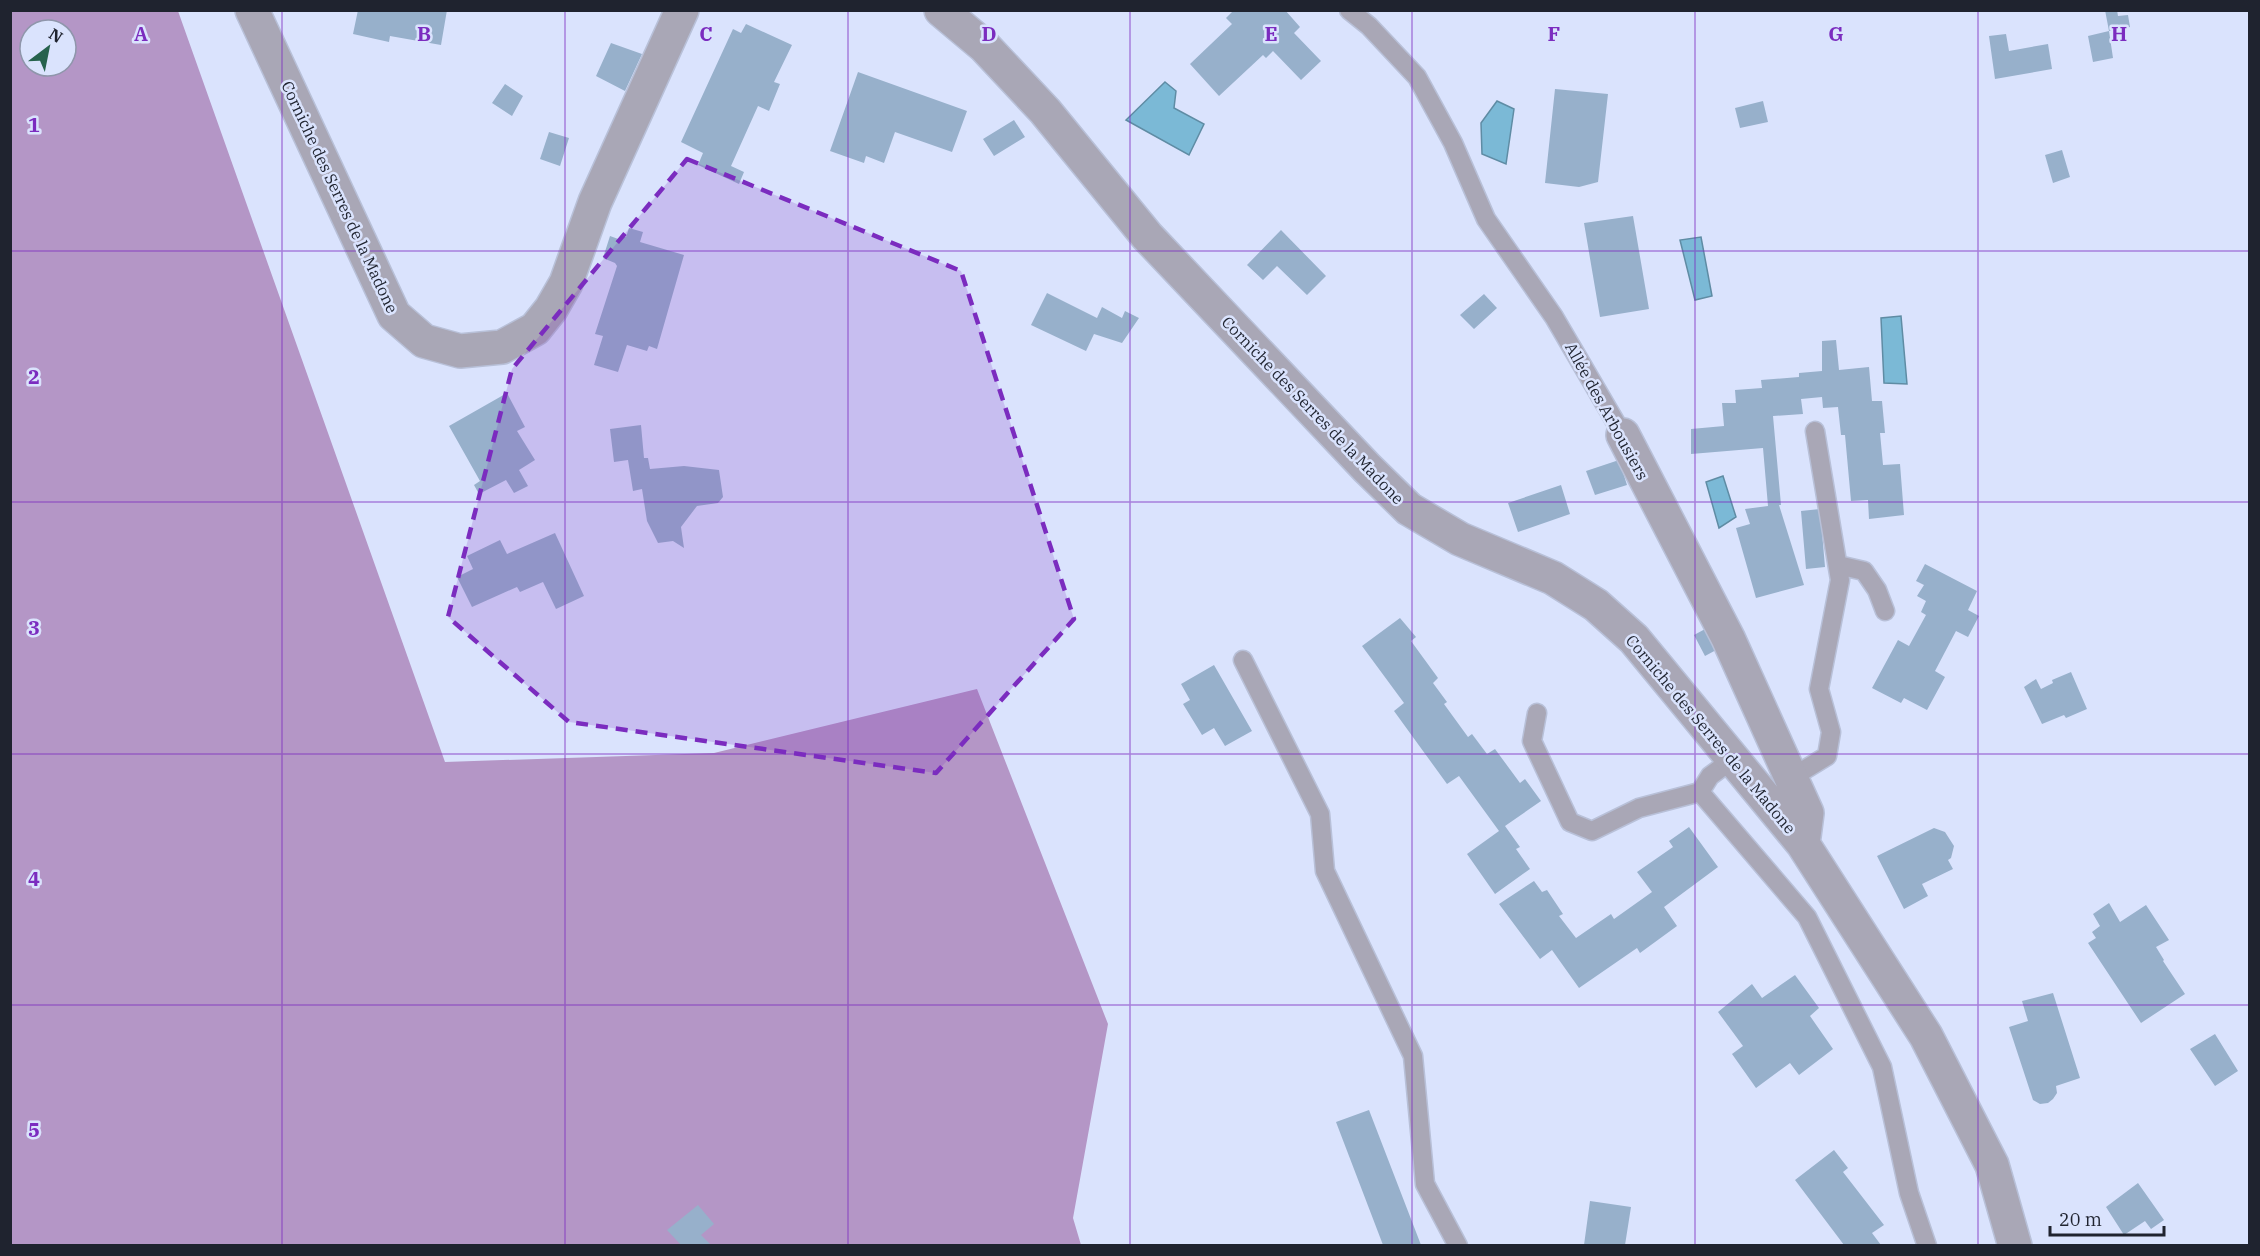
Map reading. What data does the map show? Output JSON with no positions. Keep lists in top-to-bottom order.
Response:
{
  "streets": {
    "street": ["Corniche des Serres de la Madone", "Allée des Arbousiers"]
  },
  "crossings": [
    ["Corniche des Serres de la Madone", "Allée des Arbousiers"]
  ],
  "scale_bar": "20 m",
  "north": "top right",
  "grid": {
    "columns": [
      "A",
      "B",
      "C",
      "D",
      "E",
      "F",
      "G",
      "H"
    ],
    "rows": [
      "1",
      "2",
      "3",
      "4",
      "5"
    ]
  }
}
